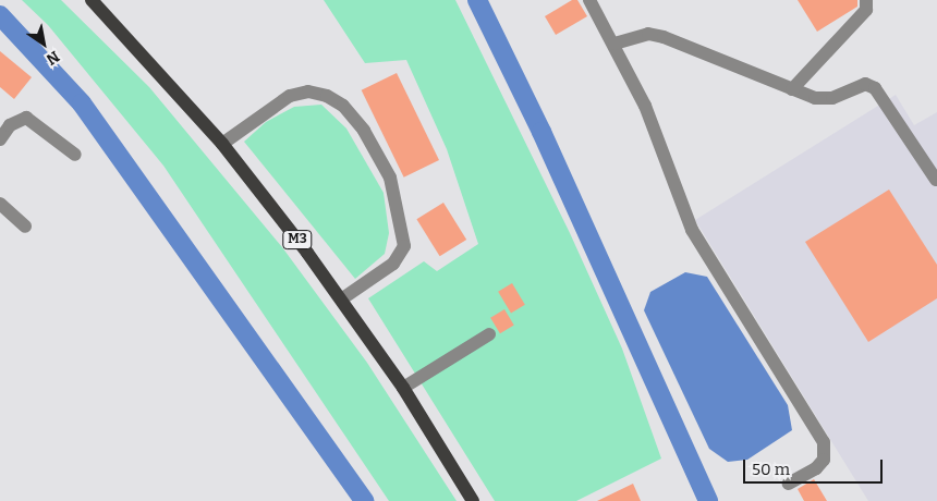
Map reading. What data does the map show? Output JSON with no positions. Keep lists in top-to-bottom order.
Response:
{
  "streets": {
    "main road": ["M3"]
  },
  "scale_bar": "50 m",
  "north": "bottom right"
}
